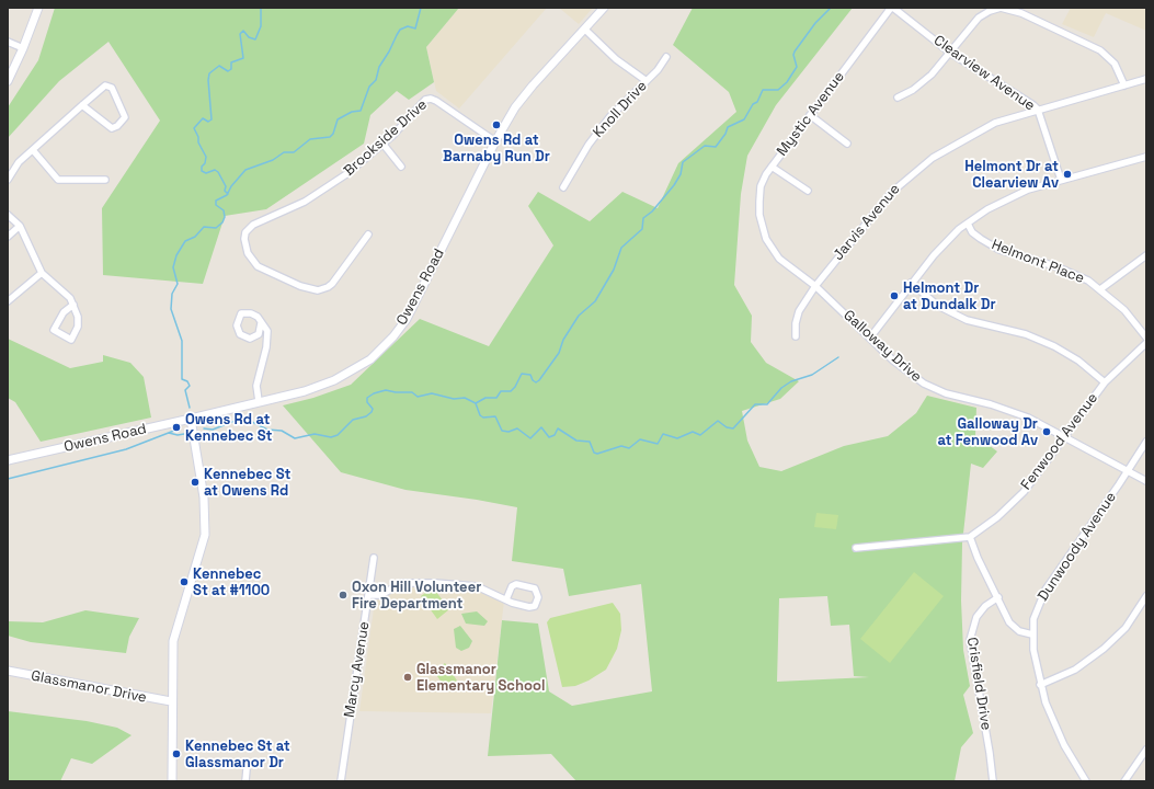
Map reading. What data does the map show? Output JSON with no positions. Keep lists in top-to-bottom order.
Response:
{
  "streets": {
    "street": [
      "Clearview Avenue",
      "Knoll Drive",
      "Mystic Avenue",
      "Brookside Drive",
      "Jarvis Avenue",
      "Helmont Place",
      "Owens Road",
      "Galloway Drive",
      "Fenwood Avenue",
      "Dunwoody Avenue",
      "Marcy Avenue",
      "Crisfield Drive",
      "Glassmanor Drive"
    ]
  },
  "crossings": [
    ["Clearview Avenue", "Mystic Avenue"],
    ["Clearview Avenue", "Jarvis Avenue"],
    ["Mystic Avenue", "Galloway Drive"],
    ["Brookside Drive", "Owens Road"],
    ["Jarvis Avenue", "Galloway Drive"],
    ["Galloway Drive", "Fenwood Avenue"],
    ["Galloway Drive", "Dunwoody Avenue"]
  ],
  "places": [
    "Owens Rd at Barnaby Run Dr",
    "Helmont Dr at Clearview Av",
    "Helmont Dr at Dundalk Dr",
    "Owens Rd at Kennebec St",
    "Galloway Dr at Fenwood Av",
    "Kennebec St at Owens Rd",
    "Kennebec St at #1100",
    "Oxon Hill Volunteer Fire Department",
    "Glassmanor Elementary School",
    "Kennebec St at Glassmanor Dr"
  ]
}
